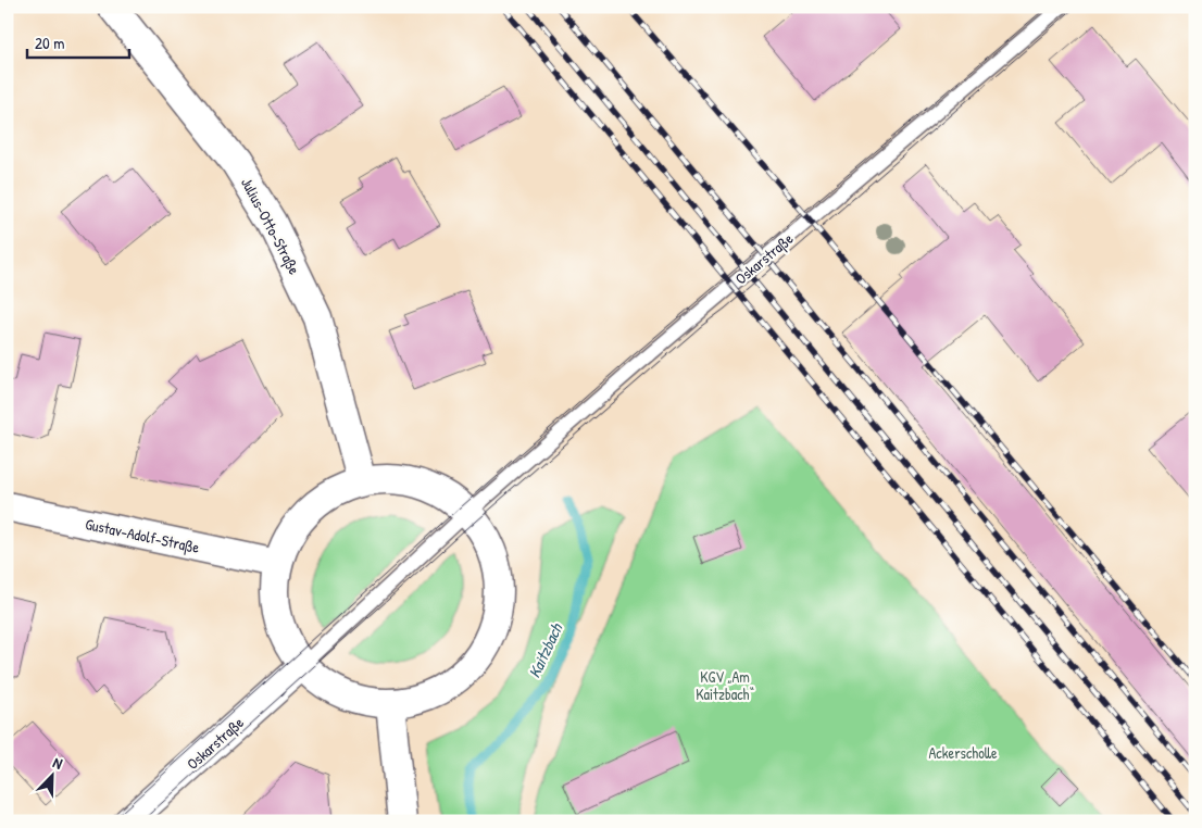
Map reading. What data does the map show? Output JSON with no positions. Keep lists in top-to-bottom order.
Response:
{
  "streets": {
    "street": ["Julius-Otto-Straße", "Oskarstraße", "Gustav-Adolf-Straße"]
  },
  "water": ["Kaitzbach"],
  "parks": ["KGV „Am Kaitzbach“", "Ackerscholle"],
  "scale_bar": "20 m",
  "north": "top right"
}
